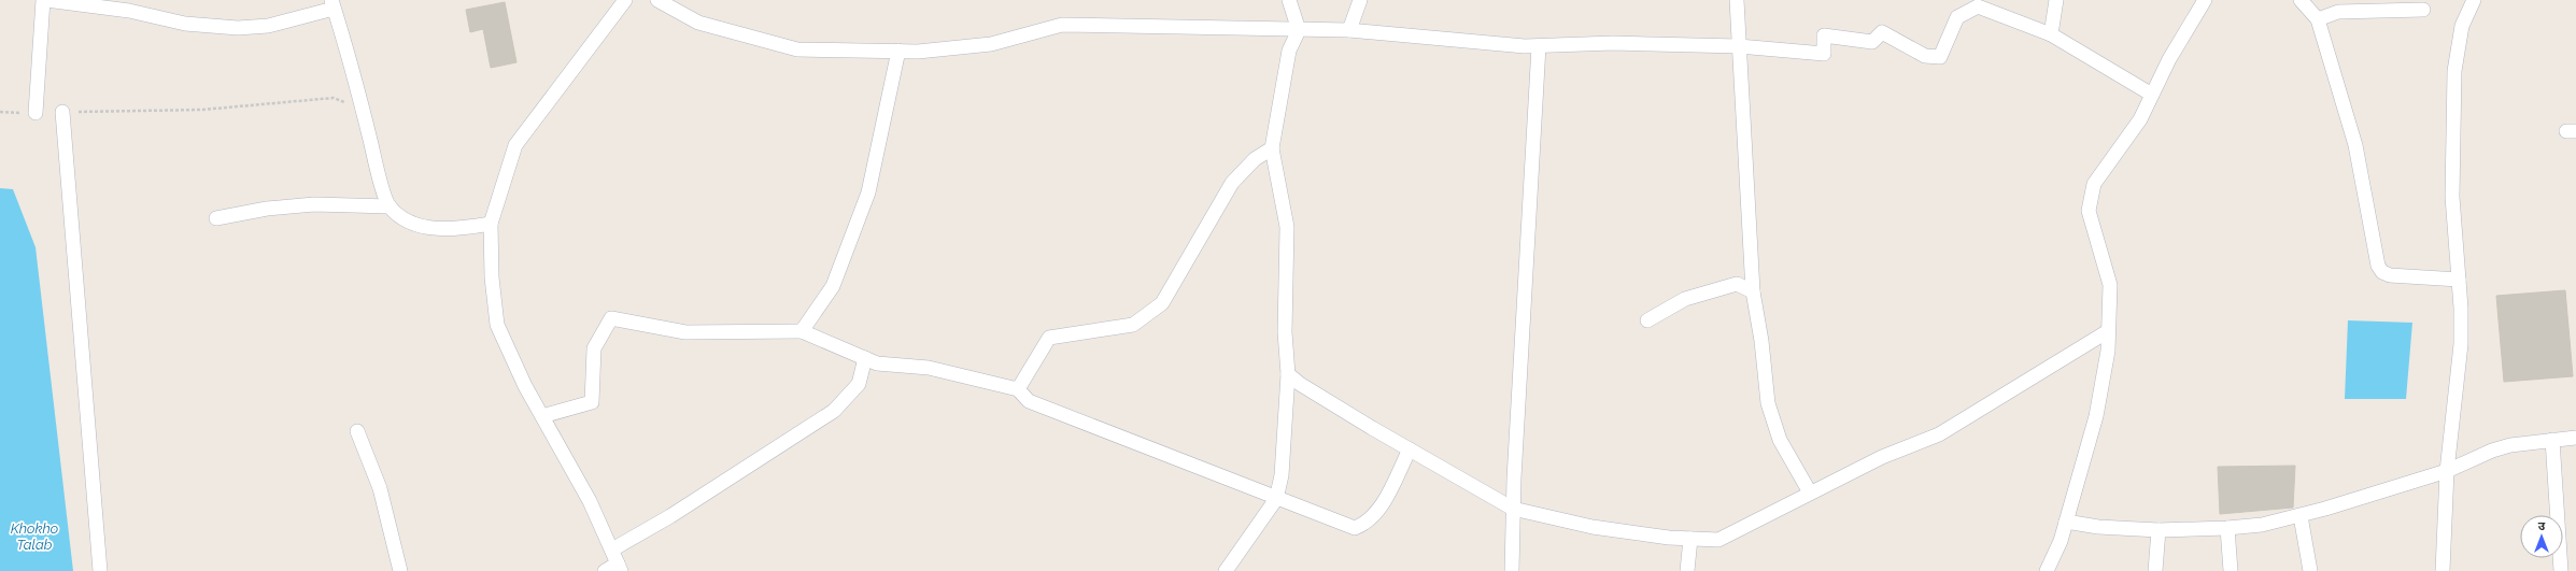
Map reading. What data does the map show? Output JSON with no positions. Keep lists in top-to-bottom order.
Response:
{
  "water": ["Khokho Talab"],
  "north": "top"
}
